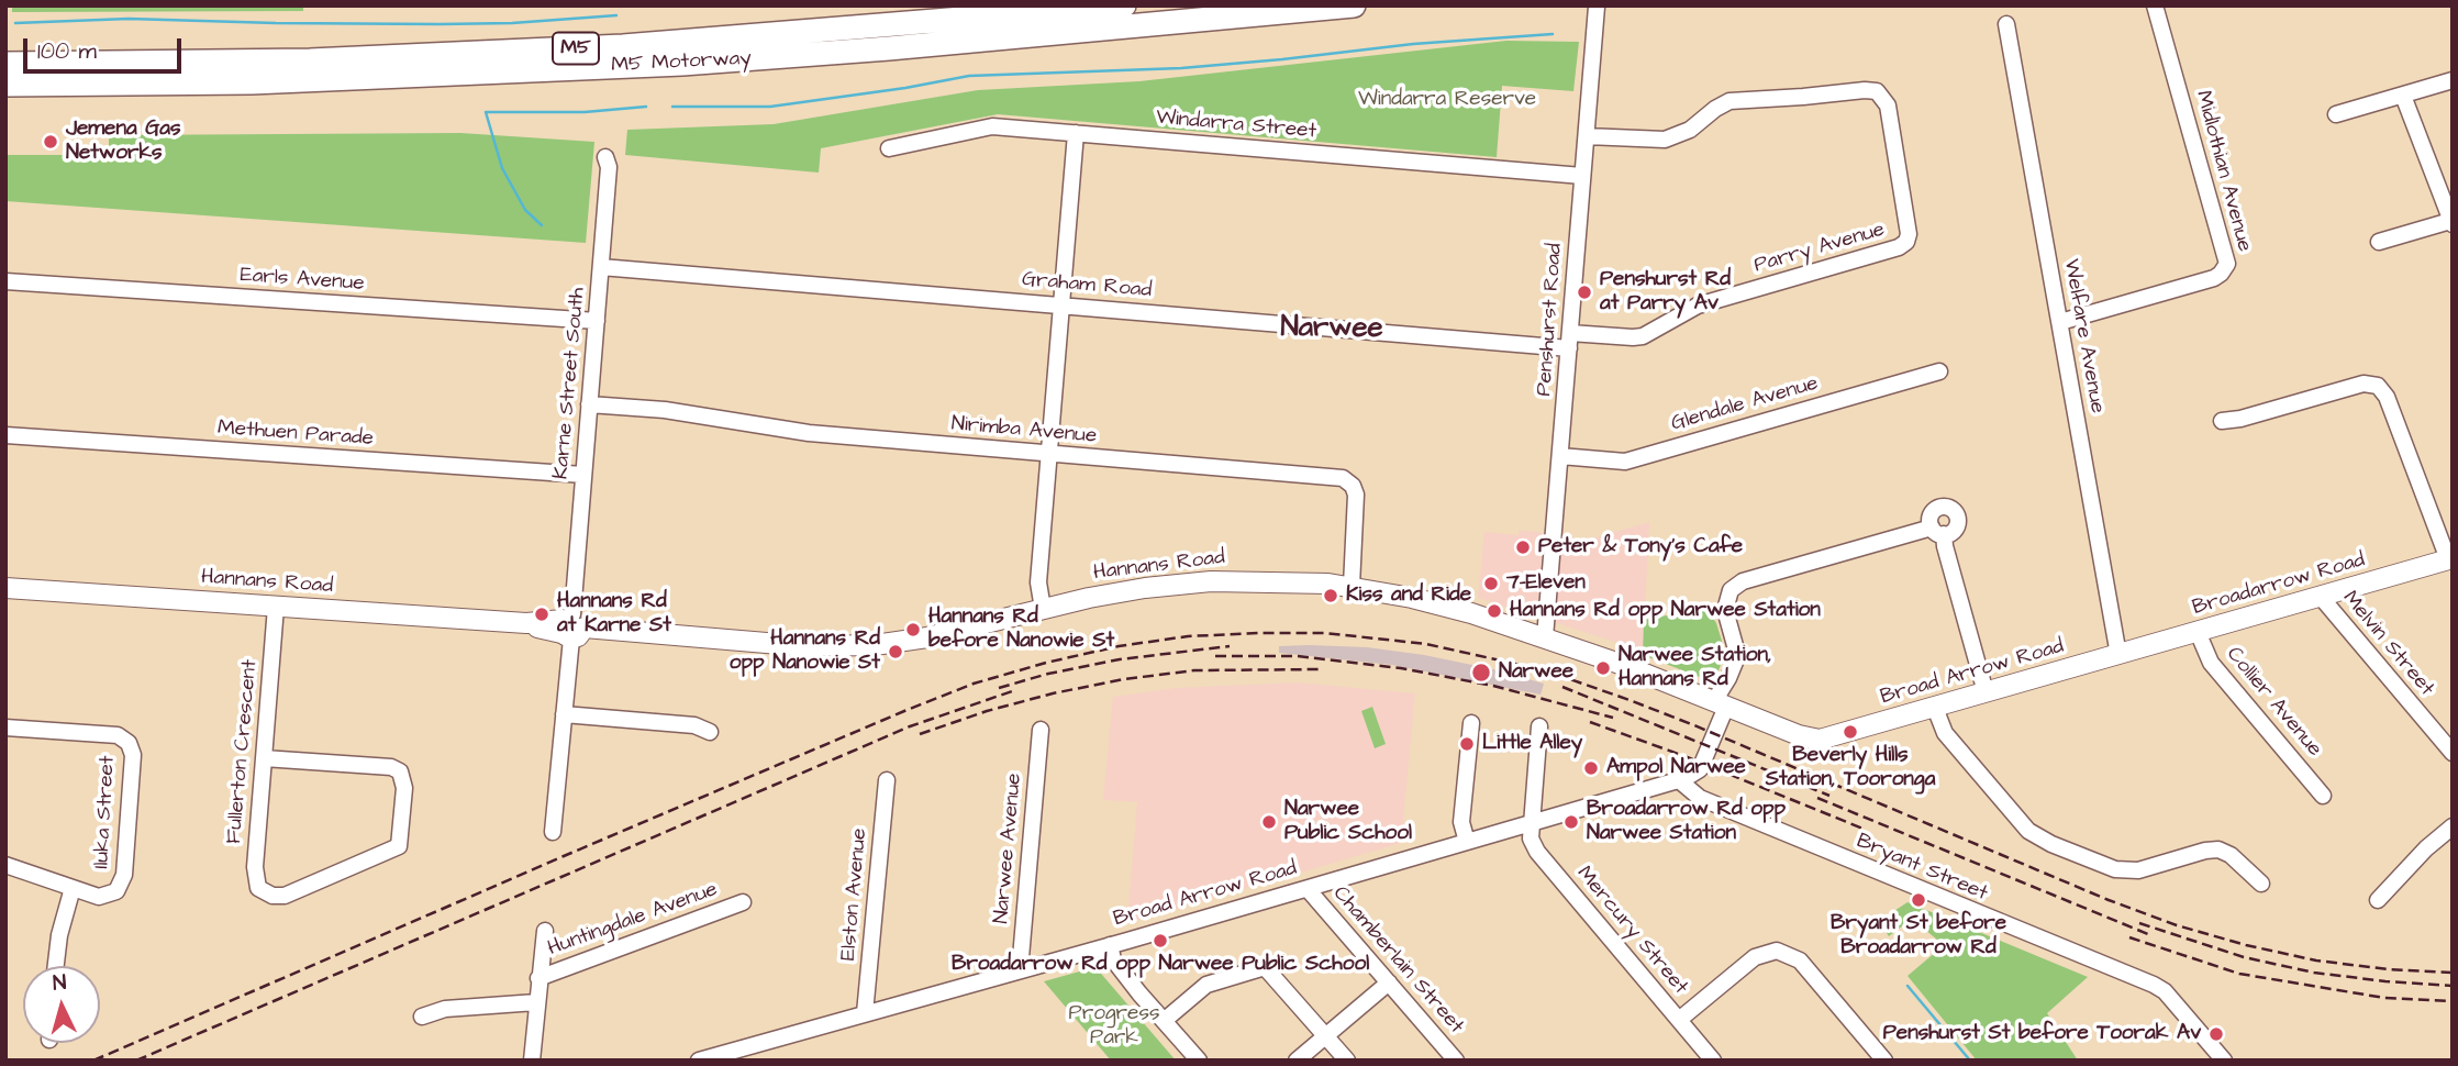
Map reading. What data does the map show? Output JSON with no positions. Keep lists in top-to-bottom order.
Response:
{
  "streets": {
    "highway": ["M5", "M5 Motorway"],
    "main road": ["Hannans Road", "Broadarrow Road", "Broad Arrow Road"],
    "street": [
      "Windarra Street",
      "Midlothian Avenue",
      "Parry Avenue",
      "Earls Avenue",
      "Graham Road",
      "Penshurst Road",
      "Welfare Avenue",
      "Karne Street South",
      "Glendale Avenue",
      "Nirimba Avenue",
      "Methuen Parade",
      "Melvin Street",
      "Collier Avenue",
      "Fullerton Crescent",
      "Iluka Street",
      "Narwee Avenue",
      "Bryant Street",
      "Elston Avenue",
      "Huntingdale Avenue",
      "Mercury Street",
      "Chamberlain Street"
    ]
  },
  "crossings": [
    ["Windarra Street", "Penshurst Road"],
    ["Midlothian Avenue", "Welfare Avenue"],
    ["Parry Avenue", "Graham Road"],
    ["Parry Avenue", "Penshurst Road"],
    ["Earls Avenue", "Karne Street South"],
    ["Graham Road", "Penshurst Road"],
    ["Graham Road", "Karne Street South"],
    ["Penshurst Road", "Glendale Avenue"],
    ["Penshurst Road", "Hannans Road"],
    ["Welfare Avenue", "Broadarrow Road"],
    ["Welfare Avenue", "Broad Arrow Road"],
    ["Karne Street South", "Nirimba Avenue"],
    ["Karne Street South", "Methuen Parade"],
    ["Karne Street South", "Hannans Road"],
    ["Nirimba Avenue", "Hannans Road"],
    ["Hannans Road", "Broad Arrow Road"],
    ["Hannans Road", "Fullerton Crescent"],
    ["Broadarrow Road", "Melvin Street"],
    ["Broadarrow Road", "Broad Arrow Road"],
    ["Broadarrow Road", "Collier Avenue"],
    ["Broad Arrow Road", "Narwee Avenue"],
    ["Broad Arrow Road", "Bryant Street"],
    ["Broad Arrow Road", "Elston Avenue"],
    ["Broad Arrow Road", "Mercury Street"],
    ["Broad Arrow Road", "Chamberlain Street"]
  ],
  "districts": ["Narwee"],
  "parks": ["Windarra Reserve", "Progress Park"],
  "places": [
    "Jemena Gas Networks",
    "Penshurst Rd at Parry Av",
    "Peter & Tony's Cafe",
    "7-Eleven",
    "Kiss and Ride",
    "Hannans Rd opp Narwee Station",
    "Hannans Rd at Karne St",
    "Hannans Rd before Nanowie St",
    "Hannans Rd opp Nanowie St",
    "Narwee Station, Hannans Rd",
    "Narwee",
    "Beverly Hills Station, Tooronga",
    "Little Alley",
    "Ampol Narwee",
    "Narwee Public School",
    "Broadarrow Rd opp Narwee Station",
    "Bryant St before Broadarrow Rd",
    "Broadarrow Rd opp Narwee Public School",
    "Penshurst St before Toorak Av"
  ],
  "scale_bar": "100 m",
  "north": "top"
}
